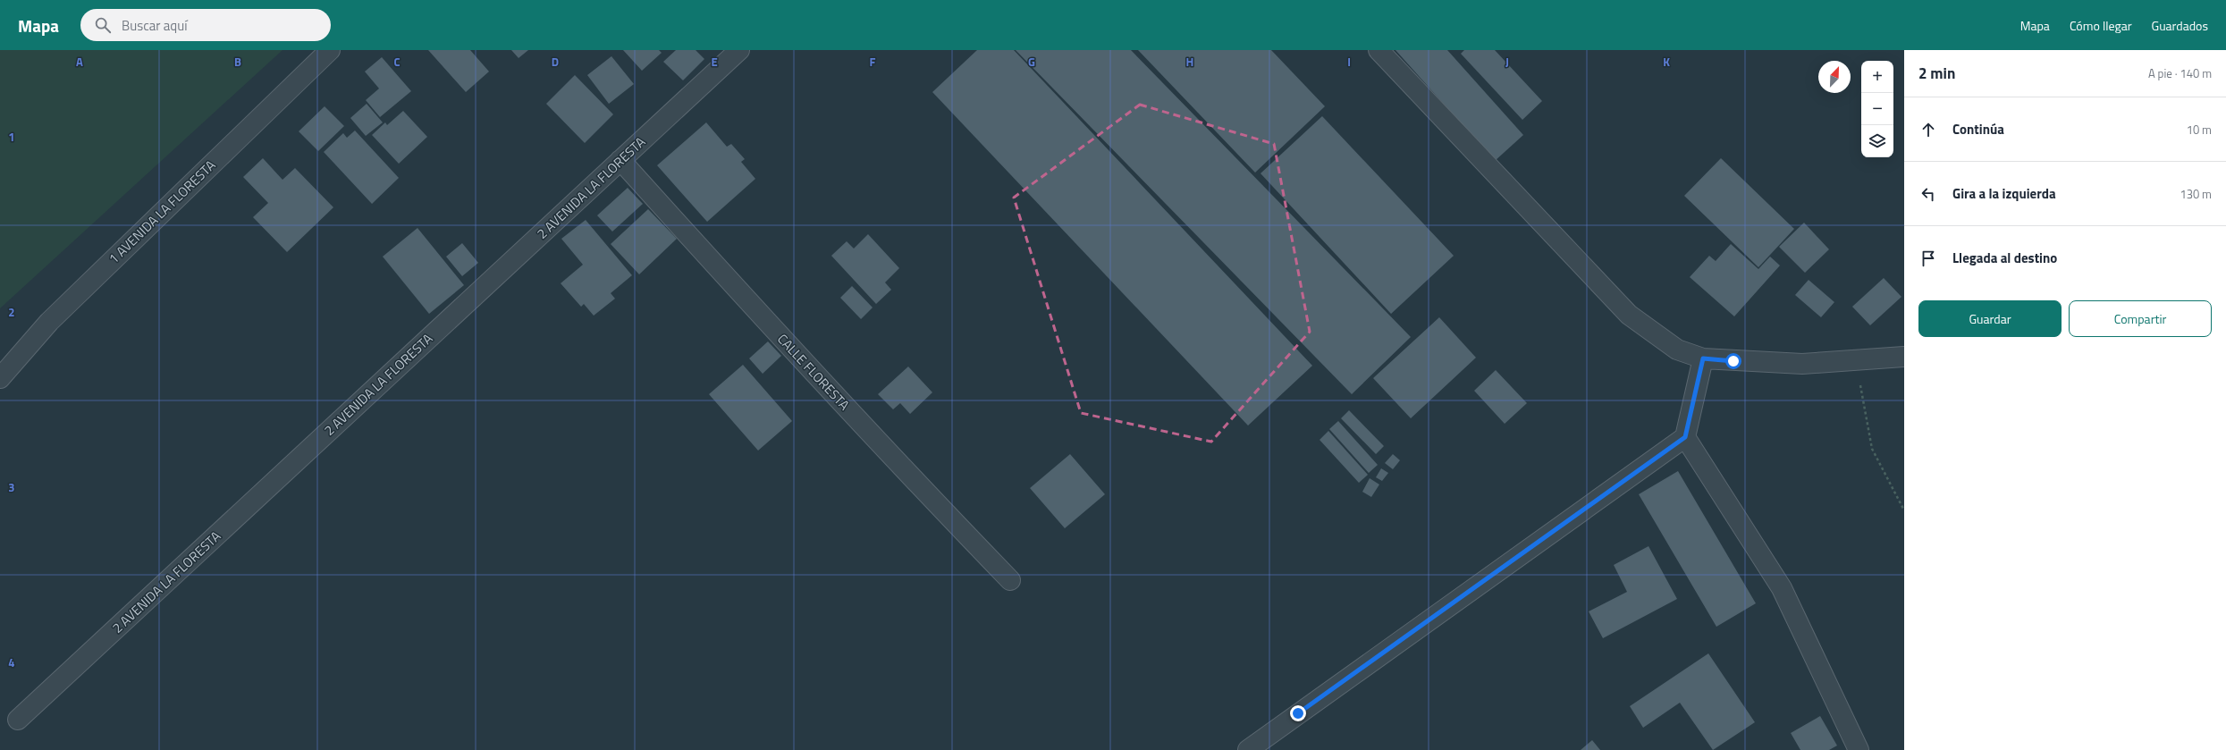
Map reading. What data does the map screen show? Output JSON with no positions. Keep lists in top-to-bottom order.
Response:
{
  "streets": {
    "street": ["2 AVENIDA LA FLORESTA", "1 AVENIDA LA FLORESTA", "CALLE FLORESTA"]
  },
  "crossings": [
    ["2 AVENIDA LA FLORESTA", "CALLE FLORESTA"]
  ],
  "north": "top right",
  "page": {
    "header": "Mapa",
    "search": "Buscar aquí",
    "nav": ["Mapa", "Cómo llegar", "Guardados"],
    "heading": ["2 min", "A pie · 140 m"],
    "map_buttons": ["+", "−"],
    "list": [
      ["Continúa", "10 m"],
      ["Gira a la izquierda", "130 m"],
      "Llegada al destino"
    ],
    "buttons": ["Guardar", "Compartir"]
  },
  "grid": {
    "columns": [
      "A",
      "B",
      "C",
      "D",
      "E",
      "F",
      "G",
      "H",
      "I",
      "J",
      "K"
    ],
    "rows": [
      "1",
      "2",
      "3",
      "4"
    ]
  }
}
